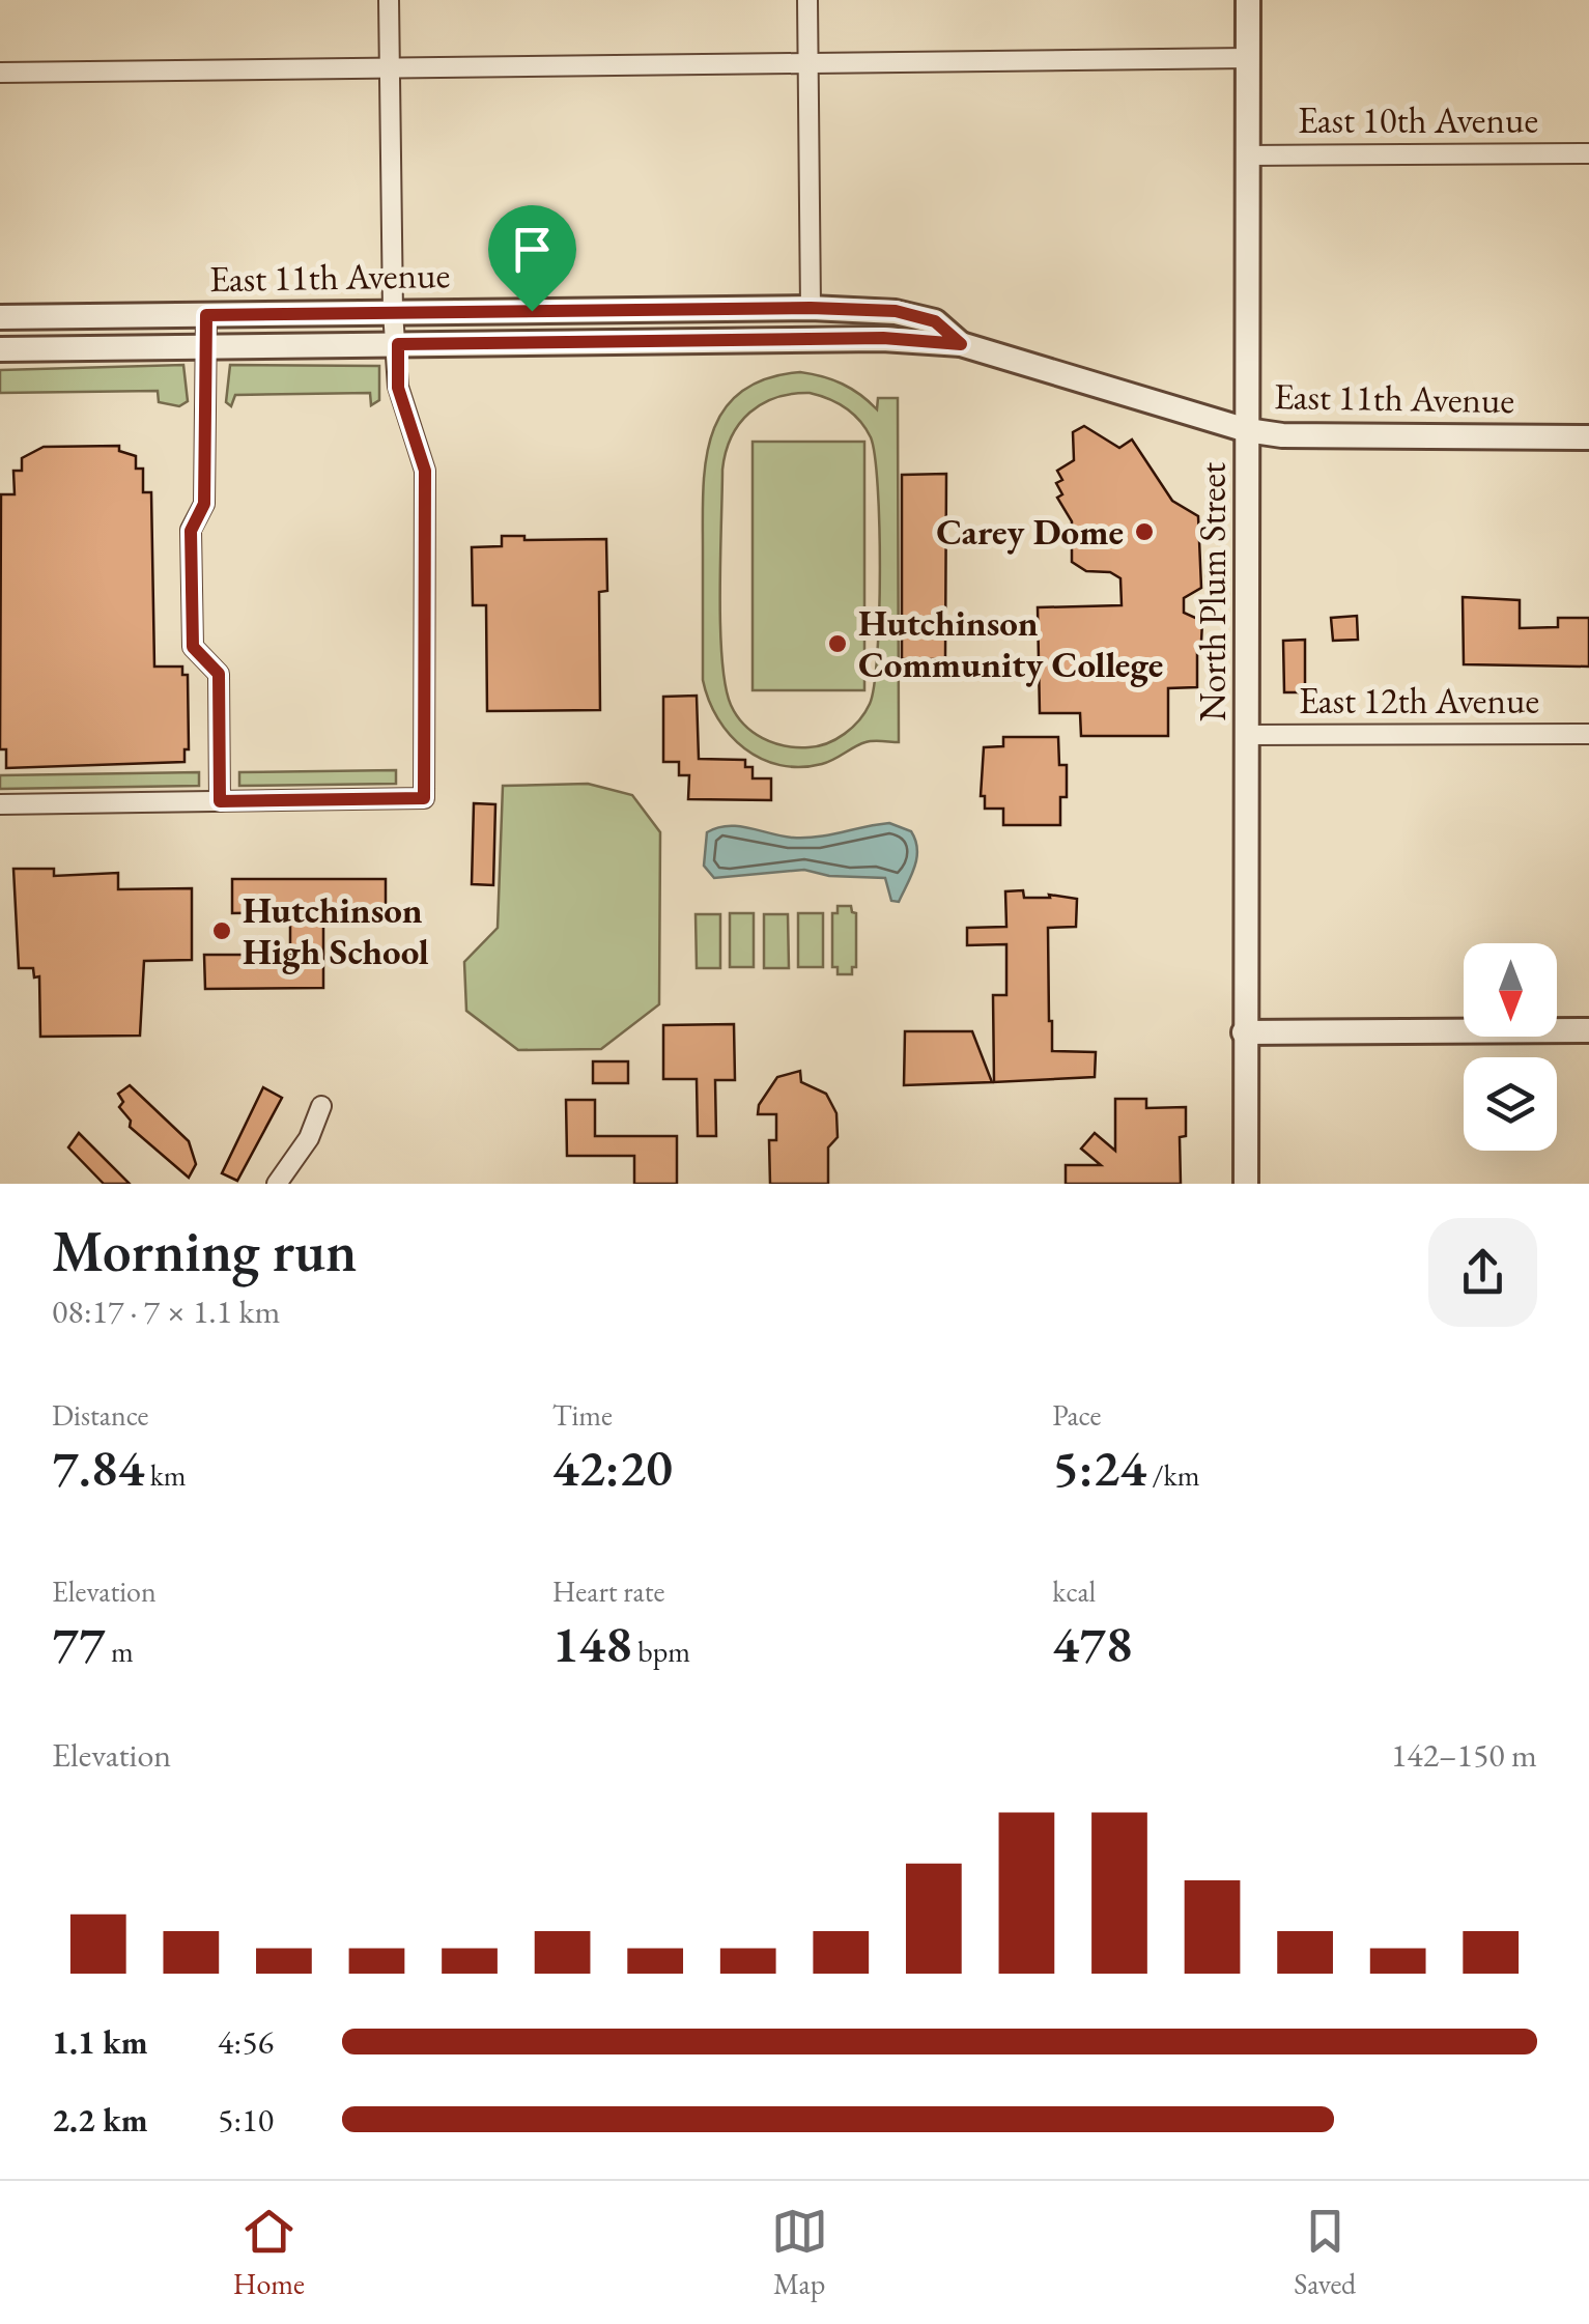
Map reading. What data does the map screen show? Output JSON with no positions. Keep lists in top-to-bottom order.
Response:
{
  "streets": {
    "street": [
      "East 10th Avenue",
      "East 11th Avenue",
      "North Plum Street",
      "East 12th Avenue"
    ]
  },
  "crossings": [
    ["East 10th Avenue", "North Plum Street"],
    ["East 11th Avenue", "North Plum Street"],
    ["North Plum Street", "East 12th Avenue"]
  ],
  "places": ["Carey Dome", "Hutchinson Community College", "Hutchinson High School"],
  "north": "bottom",
  "page": {
    "heading": ["Morning run", "08:17 · 7 × 1.1 km"],
    "stats": [
      ["Distance", "7.84 km"],
      ["Time", "42:20"],
      ["Pace", "5:24 /km"],
      ["Elevation", "77 m"],
      ["Heart rate", "148 bpm"],
      ["kcal", "478"]
    ],
    "chart": ["Elevation", "142–150 m"],
    "list": [
      {
        "name": "1.1 km",
        "note": "4:56"
      },
      {
        "name": "2.2 km",
        "note": "5:10"
      }
    ],
    "tabs": ["Home", "Map", "Saved"]
  }
}
